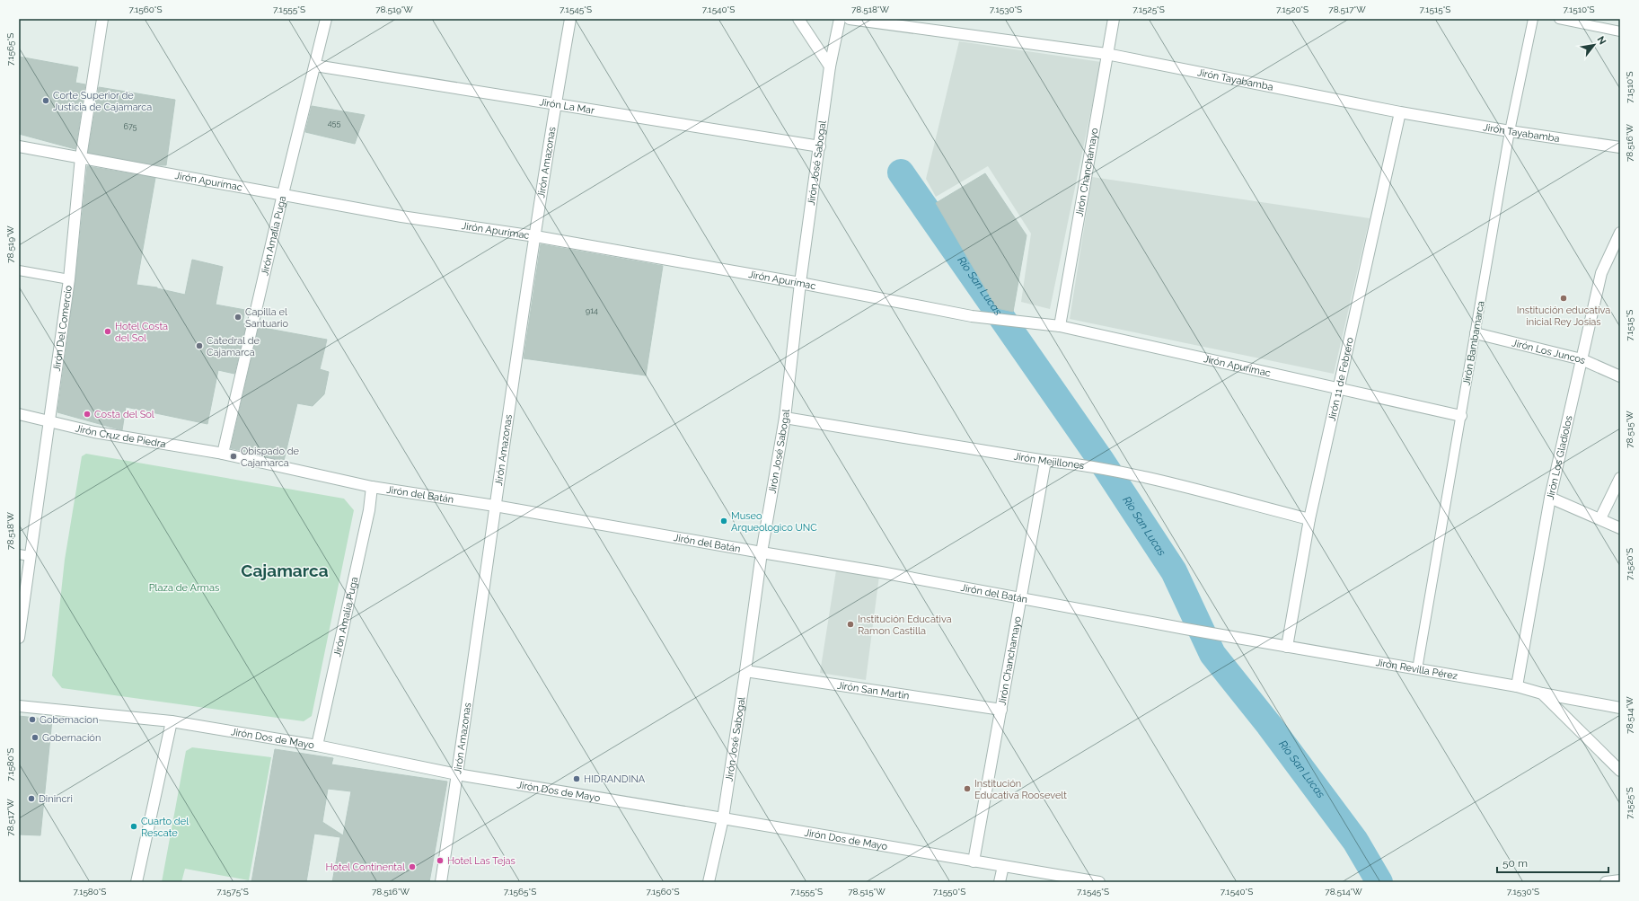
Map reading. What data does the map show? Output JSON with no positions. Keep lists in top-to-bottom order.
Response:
{
  "streets": {
    "street": [
      "Jirón Tayabamba",
      "Jirón La Mar",
      "Jirón Amazonas",
      "Jirón José Sabogal",
      "Jirón Chanchamayo",
      "Jirón Apurímac",
      "Jirón Amalia Puga",
      "Jirón Del Comercio",
      "Jirón Bambamarca",
      "Jirón Los Juncos",
      "Jirón 11 de Febrero",
      "Jirón Cruz de Piedra",
      "Jirón Los Gladiolos",
      "Jirón Mejillones",
      "Jirón del Batán",
      "Jirón Revilla Pérez",
      "Jirón San Martin",
      "Jirón Dos de Mayo"
    ]
  },
  "crossings": [
    ["Jirón Tayabamba", "Jirón Chanchamayo"],
    ["Jirón Tayabamba", "Jirón Bambamarca"],
    ["Jirón Tayabamba", "Jirón 11 de Febrero"],
    ["Jirón La Mar", "Jirón Amazonas"],
    ["Jirón La Mar", "Jirón José Sabogal"],
    ["Jirón La Mar", "Jirón Amalia Puga"],
    ["Jirón Amazonas", "Jirón Apurímac"],
    ["Jirón Amazonas", "Jirón del Batán"],
    ["Jirón Amazonas", "Jirón Dos de Mayo"],
    ["Jirón José Sabogal", "Jirón Apurímac"],
    ["Jirón José Sabogal", "Jirón Mejillones"],
    ["Jirón José Sabogal", "Jirón del Batán"],
    ["Jirón José Sabogal", "Jirón San Martin"],
    ["Jirón José Sabogal", "Jirón Dos de Mayo"],
    ["Jirón Chanchamayo", "Jirón Apurímac"],
    ["Jirón Chanchamayo", "Jirón Mejillones"],
    ["Jirón Chanchamayo", "Jirón del Batán"],
    ["Jirón Chanchamayo", "Jirón San Martin"],
    ["Jirón Chanchamayo", "Jirón Dos de Mayo"],
    ["Jirón Apurímac", "Jirón Amalia Puga"],
    ["Jirón Apurímac", "Jirón Del Comercio"],
    ["Jirón Apurímac", "Jirón Bambamarca"],
    ["Jirón Apurímac", "Jirón 11 de Febrero"],
    ["Jirón Amalia Puga", "Jirón Cruz de Piedra"],
    ["Jirón Amalia Puga", "Jirón del Batán"],
    ["Jirón Amalia Puga", "Jirón Dos de Mayo"],
    ["Jirón Del Comercio", "Jirón Cruz de Piedra"],
    ["Jirón Bambamarca", "Jirón Los Juncos"],
    ["Jirón Bambamarca", "Jirón Revilla Pérez"],
    ["Jirón Los Juncos", "Jirón Los Gladiolos"],
    ["Jirón 11 de Febrero", "Jirón Mejillones"],
    ["Jirón 11 de Febrero", "Jirón Revilla Pérez"],
    ["Jirón Cruz de Piedra", "Jirón del Batán"],
    ["Jirón Los Gladiolos", "Jirón Revilla Pérez"],
    ["Jirón del Batán", "Jirón Revilla Pérez"]
  ],
  "districts": ["Cajamarca"],
  "water": ["Río San Lucas"],
  "parks": ["Plaza de Armas"],
  "places": [
    "Corte Superior de Justicia de Cajamarca",
    "Institución educativa inicial Rey Josias",
    "Capilla el Santuario",
    "Hotel Costa del Sol",
    "Catedral de Cajamarca",
    "Costa del Sol",
    "Obispado de Cajamarca",
    "Museo Arqueologico UNC",
    "Institución Educativa Ramon Castilla",
    "Gobernacion",
    "Gobernación",
    "HIDRANDINA",
    "Institución Educativa Roosevelt",
    "Dinincri",
    "Cuarto del Rescate",
    "Hotel Las Tejas",
    "Hotel Continental"
  ],
  "house_numbers": ["455", "675", "914"],
  "scale_bar": "50 m",
  "north": "top right",
  "coordinates": [
    "7.1560°S",
    "7.1555°S",
    "78.519°W",
    "7.1545°S",
    "7.1540°S",
    "78.518°W",
    "7.1530°S",
    "7.1525°S",
    "7.1520°S",
    "78.517°W",
    "7.1515°S",
    "7.1510°S",
    "7.1565°S",
    "78.516°W",
    "78.515°W",
    "78.514°W",
    "7.1580°S",
    "7.1575°S",
    "7.1550°S"
  ]
}
